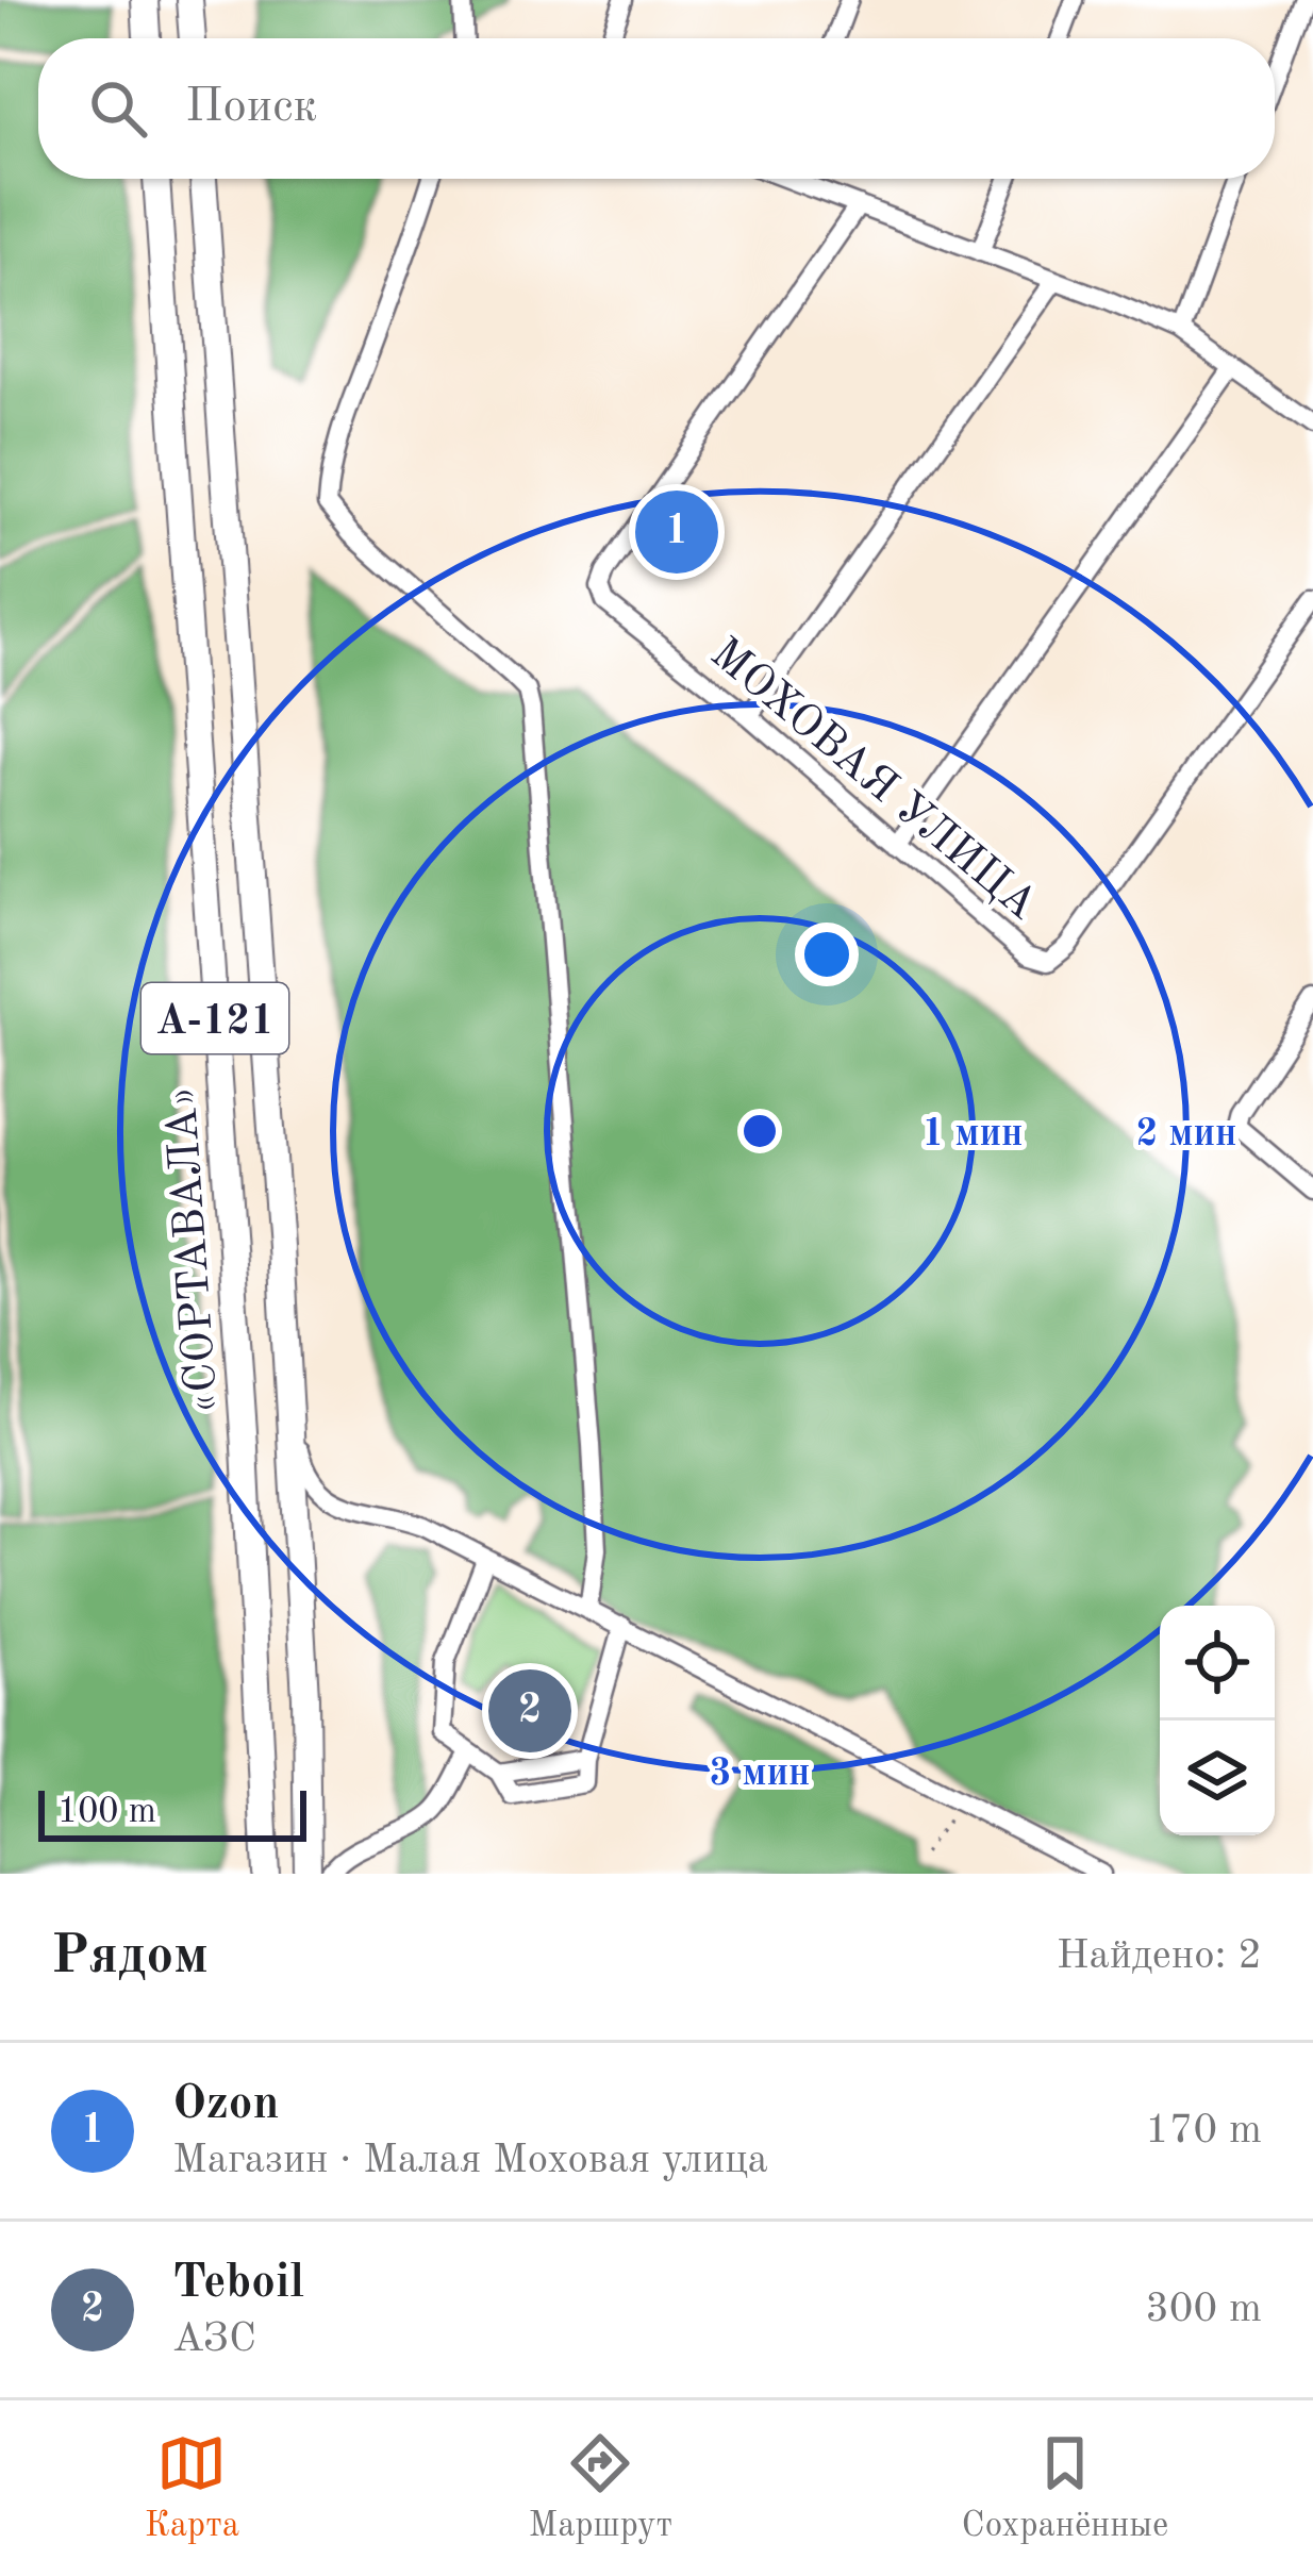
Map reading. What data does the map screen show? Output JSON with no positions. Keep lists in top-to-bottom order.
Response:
{
  "streets": {
    "highway": ["А-121", "«СОРТАВАЛА»"],
    "street": ["МОХОВАЯ УЛИЦА"]
  },
  "scale_bar": "100 m",
  "page": {
    "search": "Поиск",
    "pins": ["1", "2"],
    "scale": "100 m",
    "heading": ["Рядом", "Найдено: 2"],
    "list": [
      {
        "mark": "1",
        "name": "Ozon",
        "note": "Магазин · Малая Моховая улица",
        "value": "170 m"
      },
      {
        "mark": "2",
        "name": "Teboil",
        "note": "АЗС",
        "value": "300 m"
      }
    ],
    "nav": ["Карта", "Маршрут", "Сохранённые"]
  },
  "rings": ["1 мин", "2 мин", "3 мин"]
}
